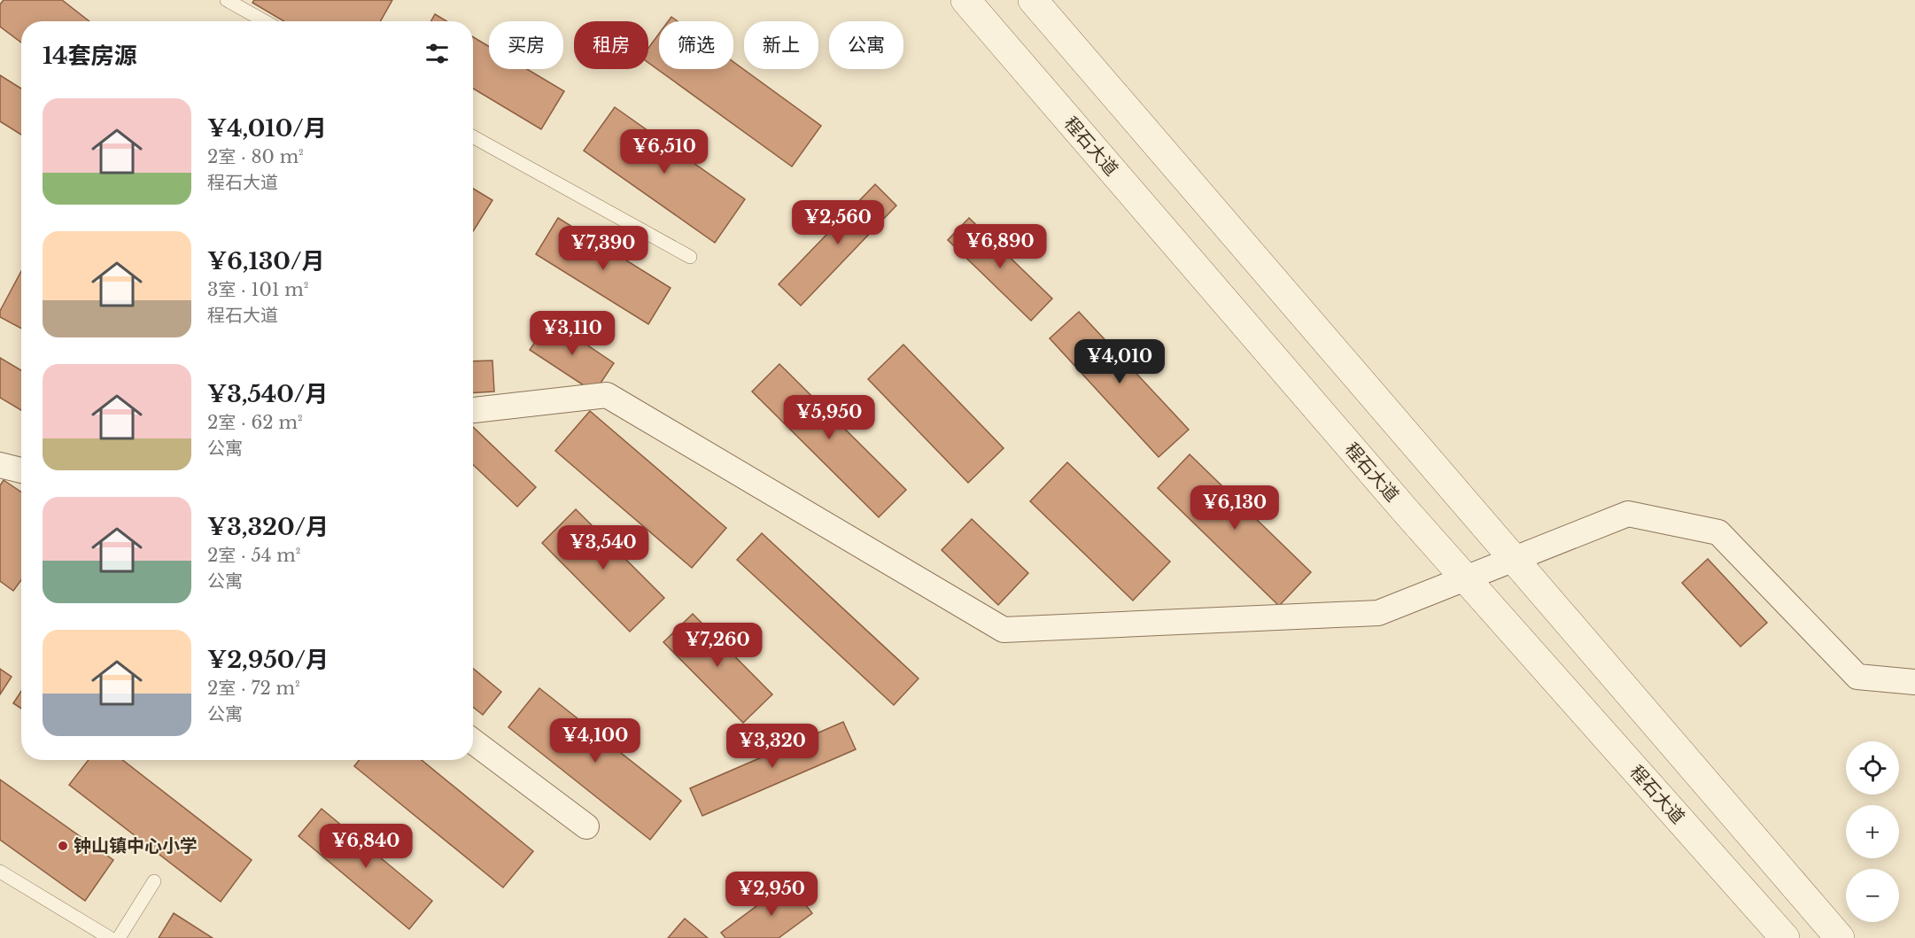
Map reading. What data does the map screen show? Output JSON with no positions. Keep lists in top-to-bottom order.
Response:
{
  "streets": {
    "street": ["程石大道"]
  },
  "places": ["钟山镇中心小学"],
  "page": {
    "chip": [
      "买房",
      "租房",
      "筛选",
      "新上",
      "公寓"
    ],
    "heading": "14套房源",
    "list": [
      {
        "name": "¥4,010/月",
        "note": "2室 · 80 m² · 程石大道"
      },
      {
        "name": "¥6,130/月",
        "note": "3室 · 101 m² · 程石大道"
      },
      {
        "name": "¥3,540/月",
        "note": "2室 · 62 m² · 公寓"
      },
      {
        "name": "¥3,320/月",
        "note": "2室 · 54 m² · 公寓"
      },
      {
        "name": "¥2,950/月",
        "note": "2室 · 72 m² · 公寓"
      }
    ],
    "price": [
      "¥6,510",
      "¥2,560",
      "¥6,890",
      "¥7,390",
      "¥3,110",
      "¥4,010",
      "¥5,950",
      "¥6,130",
      "¥3,540",
      "¥7,260",
      "¥4,100",
      "¥3,320",
      "¥6,840",
      "¥2,950"
    ],
    "map_buttons": ["+", "−"]
  }
}
